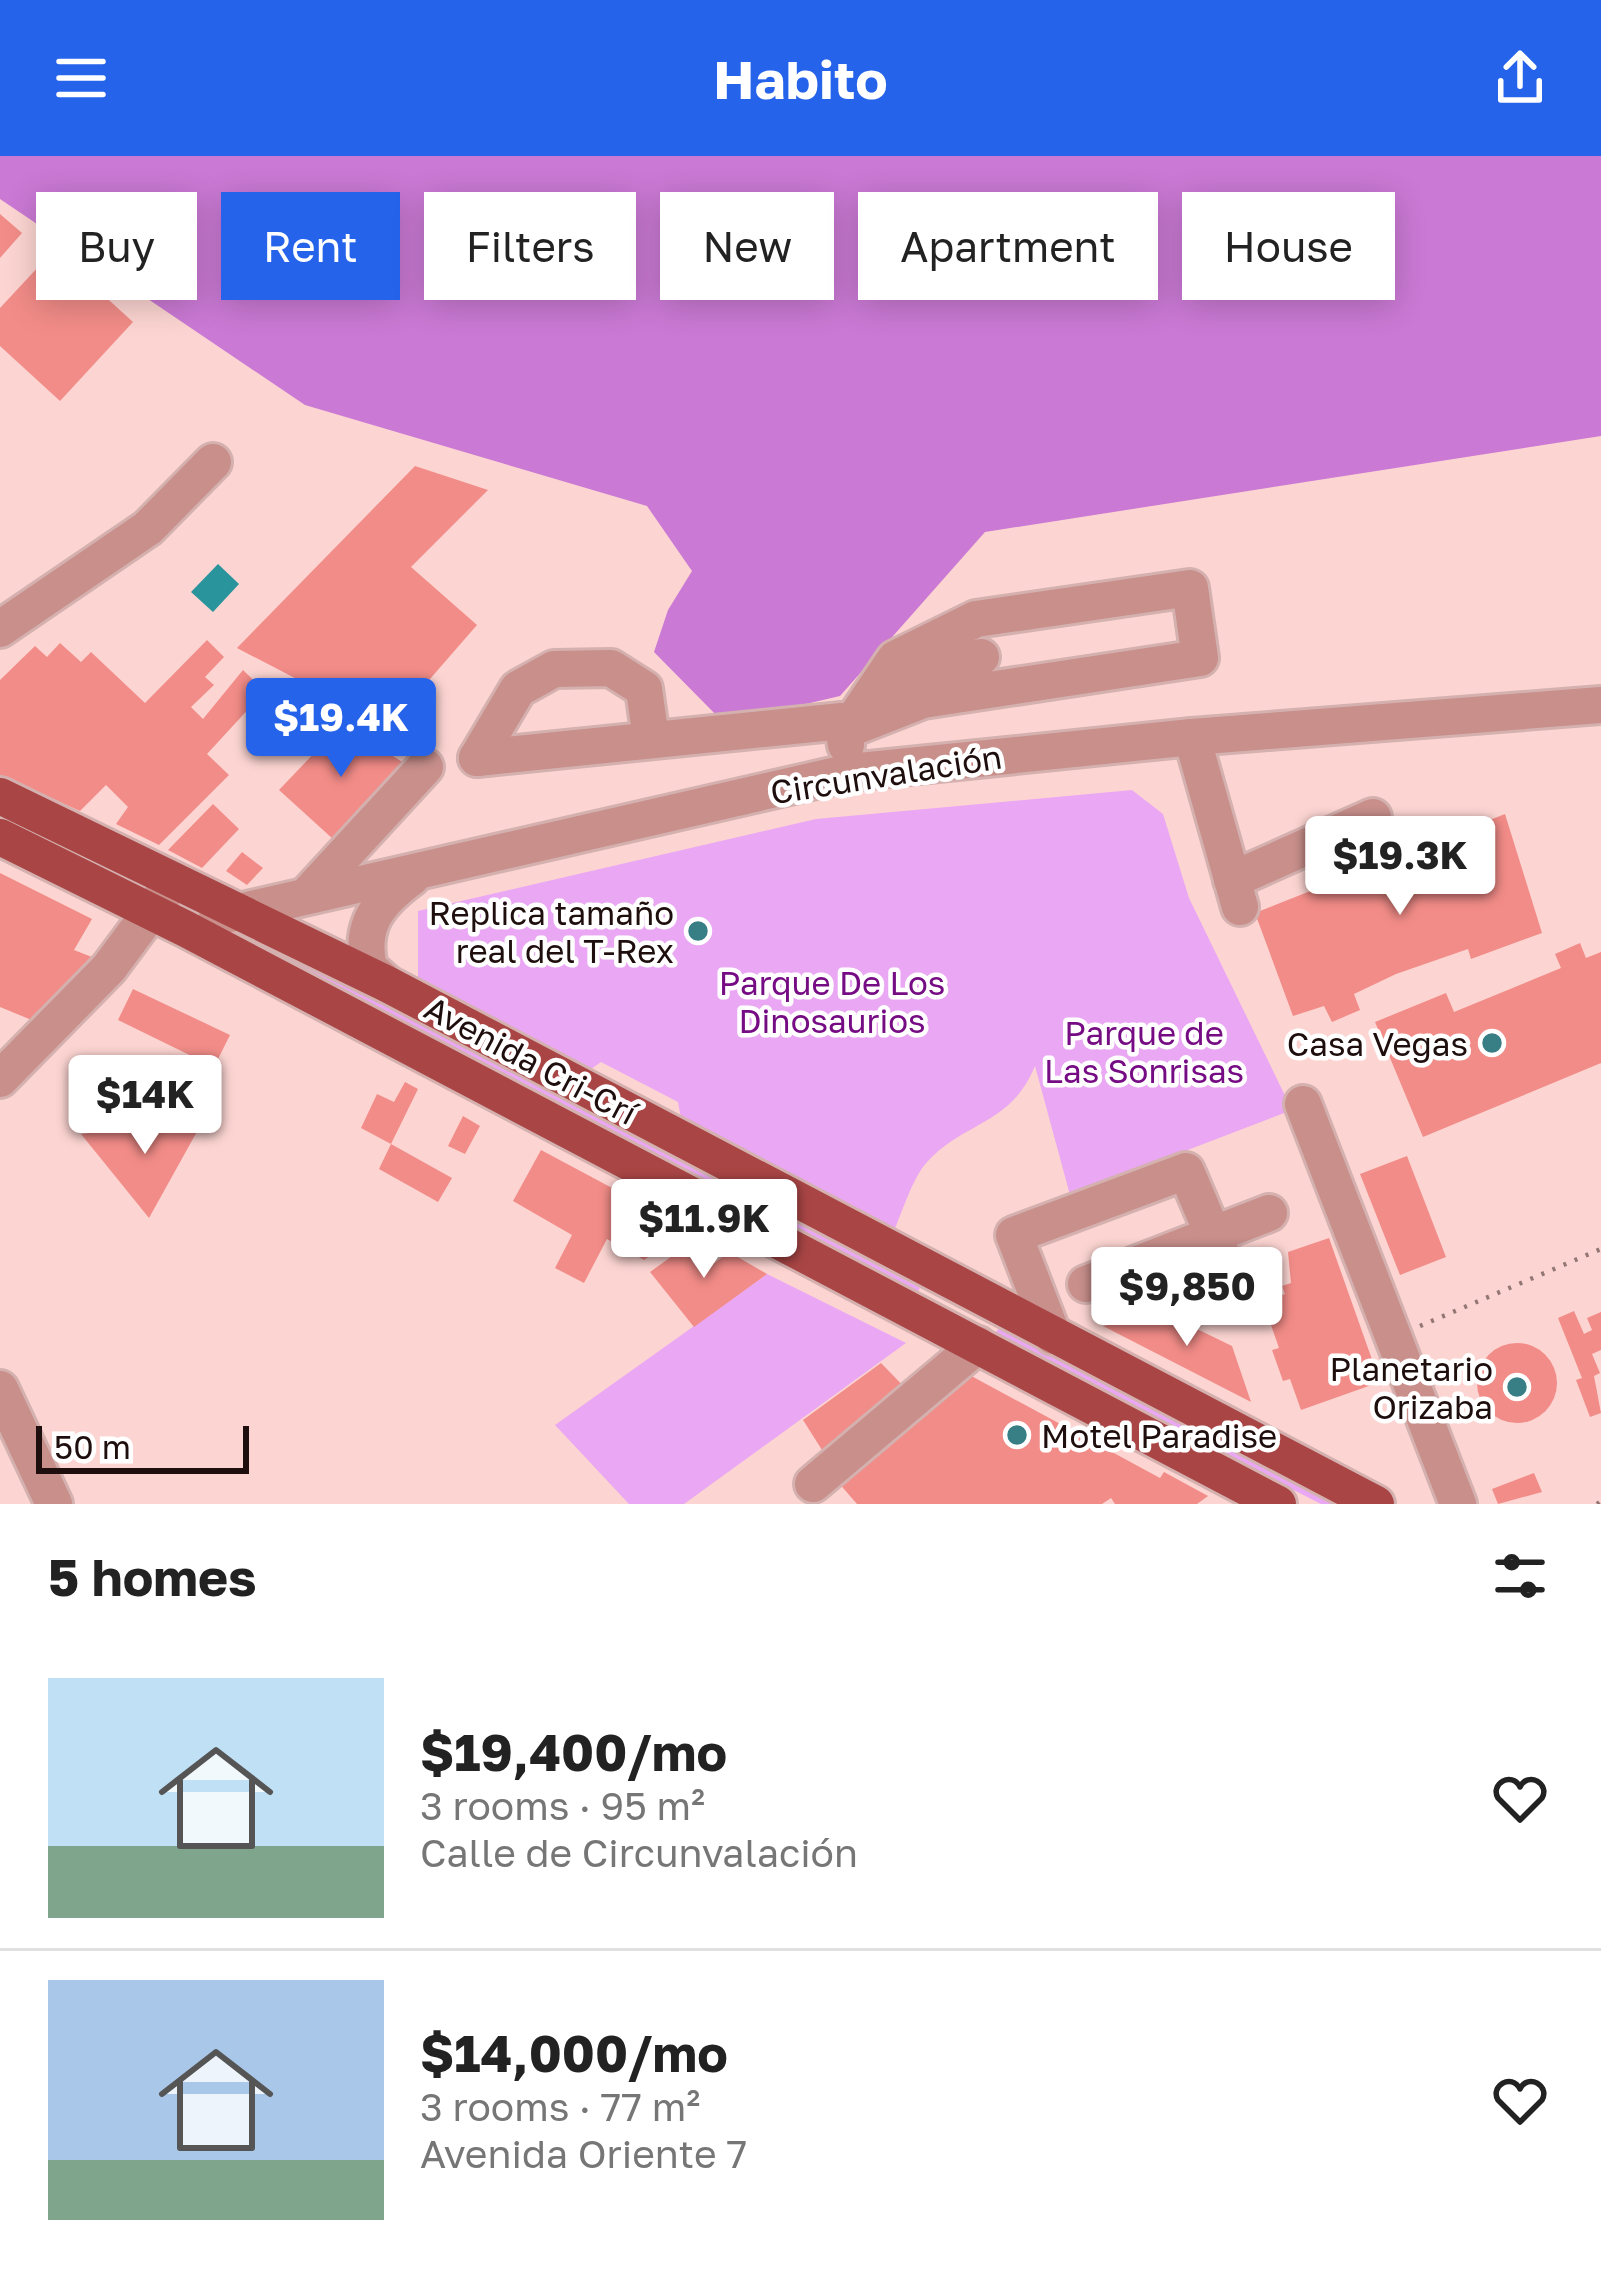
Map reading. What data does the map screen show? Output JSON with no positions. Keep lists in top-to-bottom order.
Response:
{
  "streets": {
    "main road": ["Avenida Cri-Crí"],
    "street": ["Circunvalación"]
  },
  "crossings": [
    ["Circunvalación", "Avenida Cri-Crí"]
  ],
  "parks": ["Parque De Los Dinosaurios", "Parque de Las Sonrisas"],
  "places": [
    "Replica tamaño real del T-Rex",
    "Casa Vegas",
    "Planetario Orizaba",
    "Motel Paradise"
  ],
  "scale_bar": "50 m",
  "page": {
    "header": "Habito",
    "chip": [
      "Buy",
      "Rent",
      "Filters",
      "New",
      "Apartment",
      "House"
    ],
    "price": [
      "$19.4K",
      "$19.3K",
      "$14K",
      "$11.9K",
      "$9,850"
    ],
    "scale": "50 m",
    "heading": "5 homes",
    "list": [
      {
        "name": "$19,400/mo",
        "note": "3 rooms · 95 m² · Calle de Circunvalación"
      },
      {
        "name": "$14,000/mo",
        "note": "3 rooms · 77 m² · Avenida Oriente 7"
      }
    ]
  }
}
